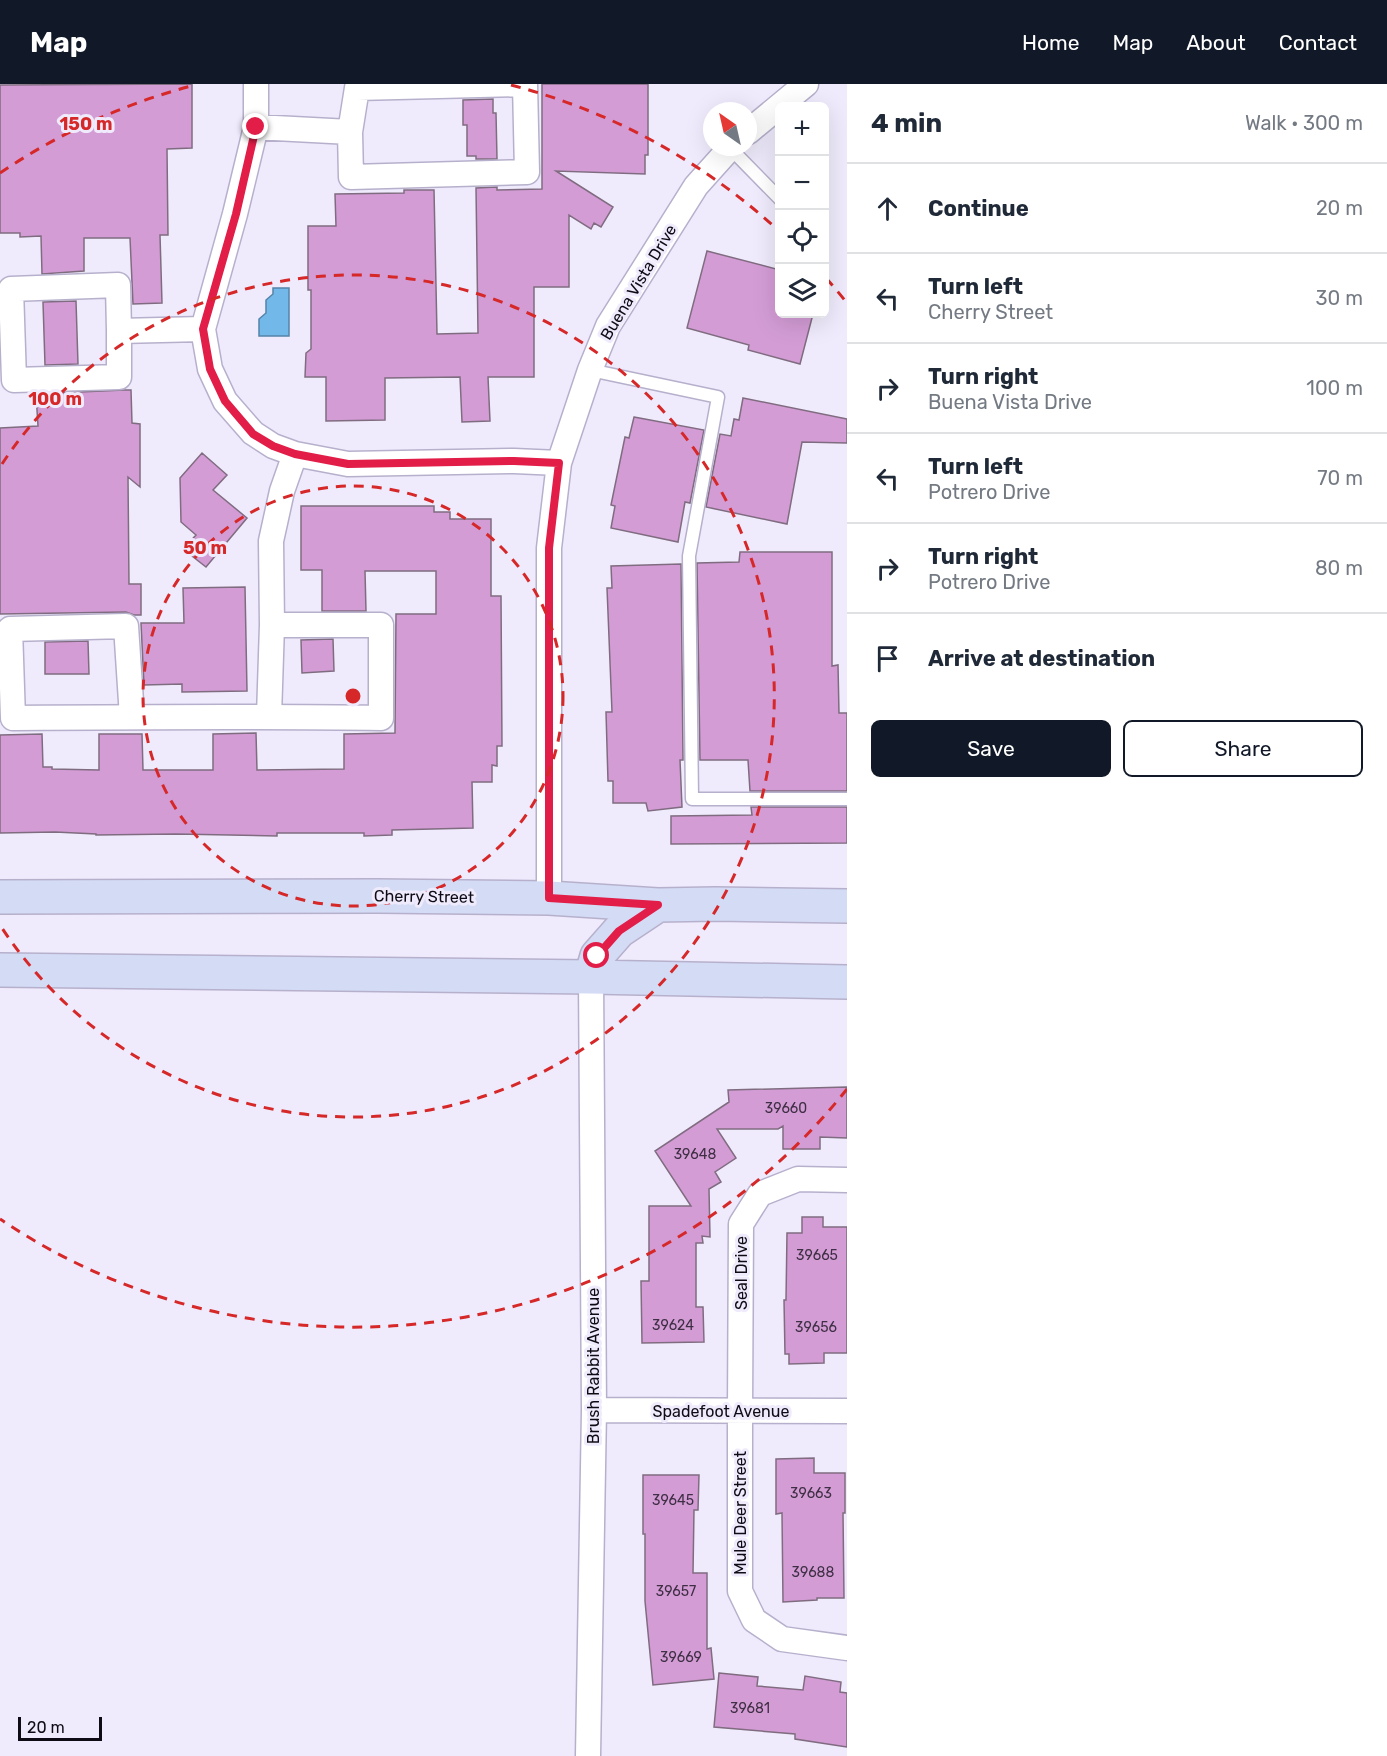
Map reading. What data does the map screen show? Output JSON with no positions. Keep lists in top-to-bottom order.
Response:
{
  "streets": {
    "main road": ["Cherry Street"],
    "street": [
      "Buena Vista Drive",
      "Seal Drive",
      "Brush Rabbit Avenue",
      "Spadefoot Avenue",
      "Mule Deer Street"
    ]
  },
  "crossings": [
    ["Buena Vista Drive", "Cherry Street"],
    ["Seal Drive", "Spadefoot Avenue"],
    ["Seal Drive", "Mule Deer Street"],
    ["Brush Rabbit Avenue", "Spadefoot Avenue"],
    ["Spadefoot Avenue", "Mule Deer Street"]
  ],
  "house_numbers": [
    "39660",
    "39648",
    "39665",
    "39624",
    "39656",
    "39663",
    "39645",
    "39688",
    "39657",
    "39669",
    "39681"
  ],
  "scale_bar": "20 m",
  "north": "top left",
  "page": {
    "header": "Map",
    "nav": [
      "Home",
      "Map",
      "About",
      "Contact"
    ],
    "heading": ["4 min", "Walk · 300 m"],
    "map_buttons": ["+", "−"],
    "list": [
      ["Continue", "20 m"],
      ["Turn left", "Cherry Street", "30 m"],
      ["Turn right", "Buena Vista Drive", "100 m"],
      ["Turn left", "Potrero Drive", "70 m"],
      ["Turn right", "Potrero Drive", "80 m"],
      "Arrive at destination"
    ],
    "buttons": ["Save", "Share"],
    "scale": "20 m"
  },
  "rings": ["150 m", "100 m", "50 m"]
}
